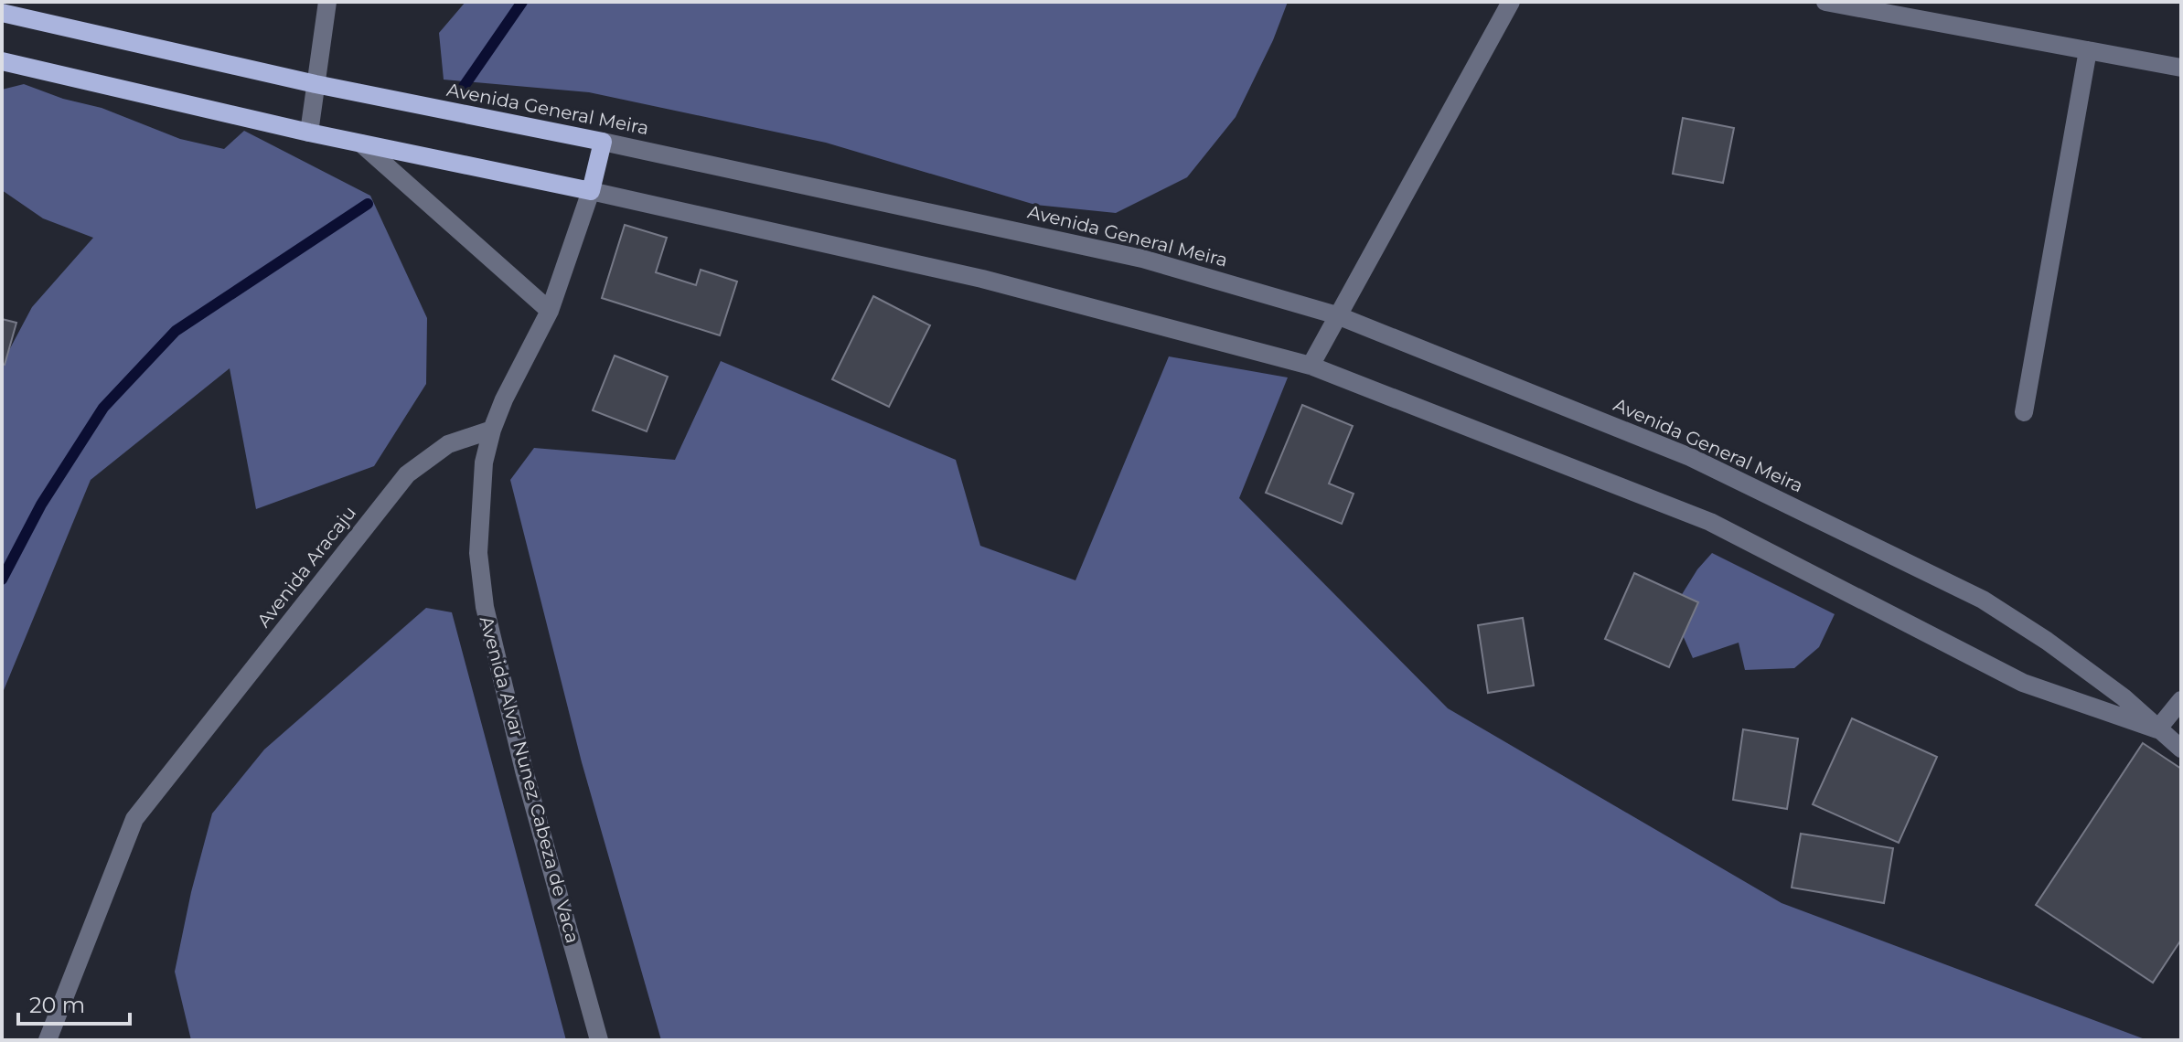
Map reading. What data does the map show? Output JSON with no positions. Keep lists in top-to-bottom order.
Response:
{
  "streets": {
    "main road": ["Avenida General Meira"],
    "street": ["Avenida Aracaju", "Avenida Alvar Nunez Cabeza de Vaca"]
  },
  "crossings": [
    ["Avenida Aracaju", "Avenida Alvar Nunez Cabeza de Vaca"]
  ],
  "scale_bar": "20 m"
}
